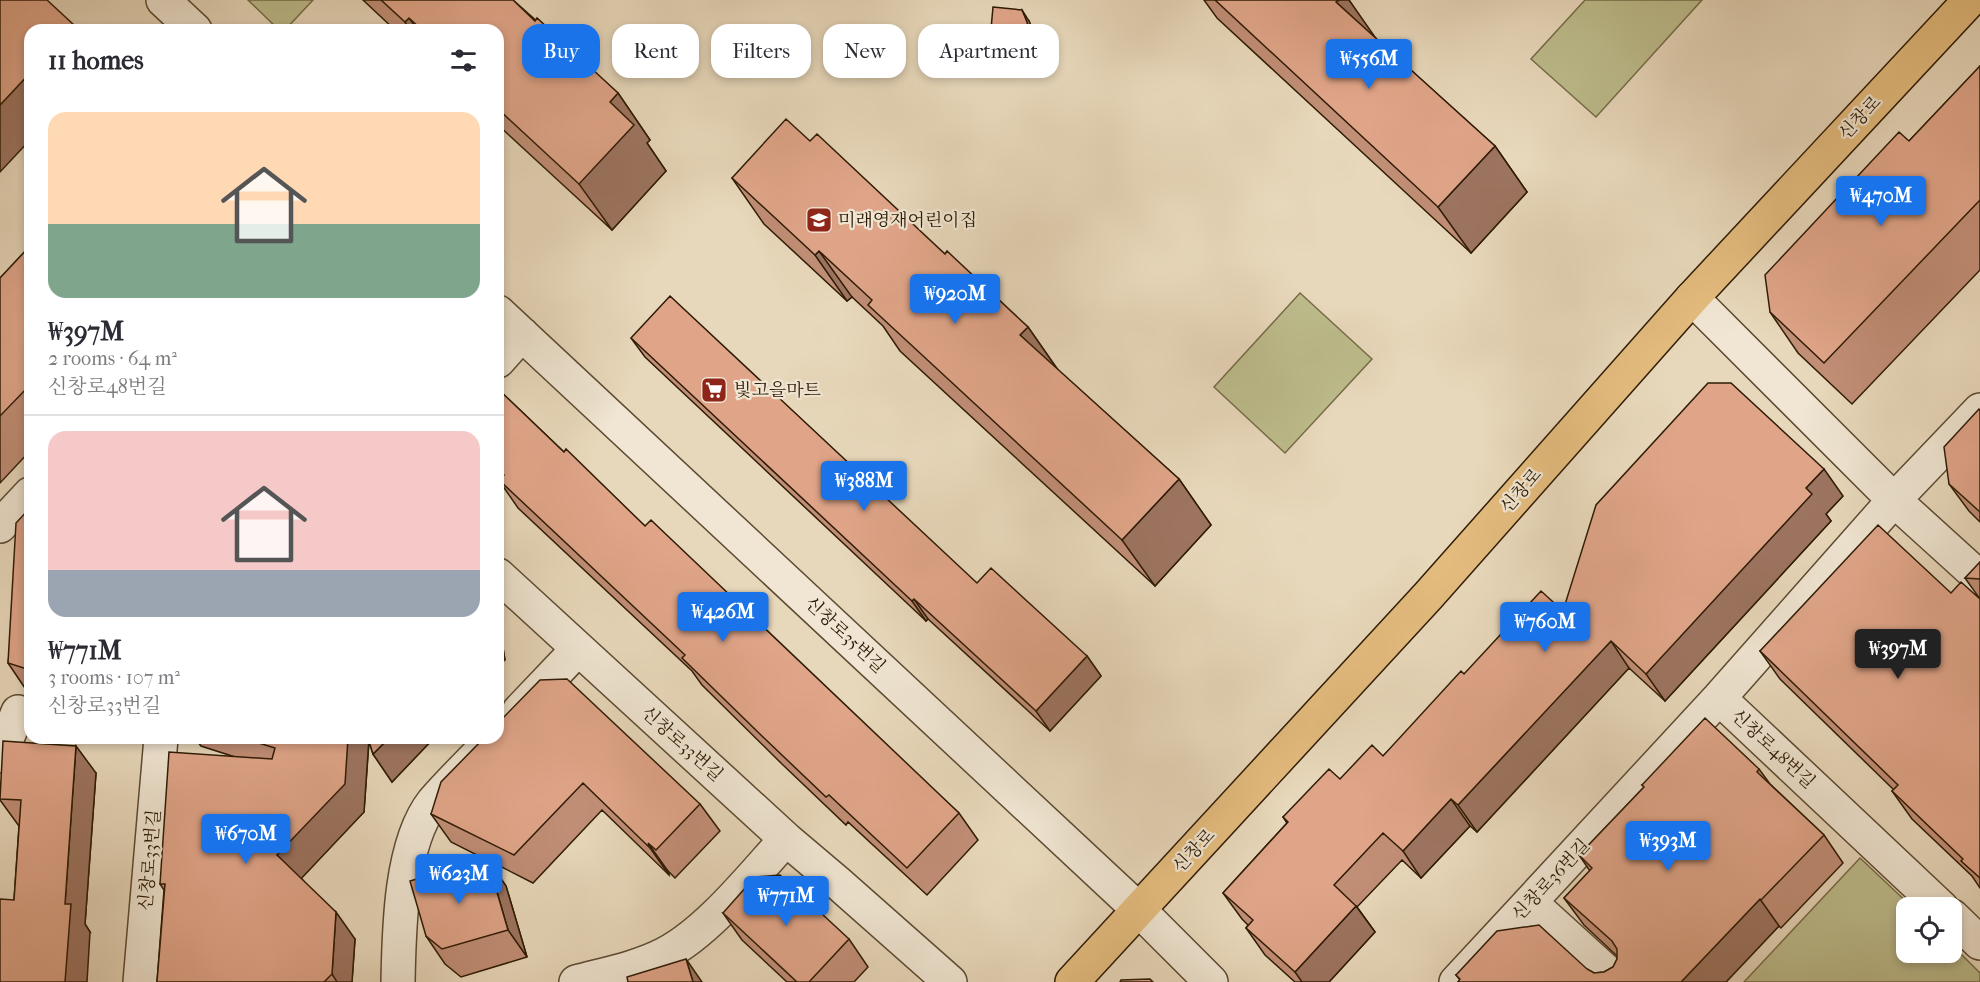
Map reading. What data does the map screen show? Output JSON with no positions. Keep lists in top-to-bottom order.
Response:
{
  "streets": {
    "main road": ["신창로"],
    "street": [
      "신창로35번길",
      "신창로33번길",
      "신창로48번길",
      "신창로36번길"
    ]
  },
  "crossings": [
    ["신창로", "신창로35번길"],
    ["신창로48번길", "신창로36번길"]
  ],
  "places": {
    "school or university": ["미래영재어린이집"],
    "supermarket": ["빛고을마트"]
  },
  "page": {
    "chip": [
      "Buy",
      "Rent",
      "Filters",
      "New",
      "Apartment"
    ],
    "heading": "11 homes",
    "price": [
      "₩556M",
      "₩470M",
      "₩920M",
      "₩388M",
      "₩426M",
      "₩760M",
      "₩397M",
      "₩670M",
      "₩393M",
      "₩623M",
      "₩771M"
    ],
    "list": [
      {
        "name": "₩397M",
        "note": "2 rooms · 64 m² · 신창로48번길"
      },
      {
        "name": "₩771M",
        "note": "3 rooms · 107 m² · 신창로33번길"
      }
    ]
  }
}
